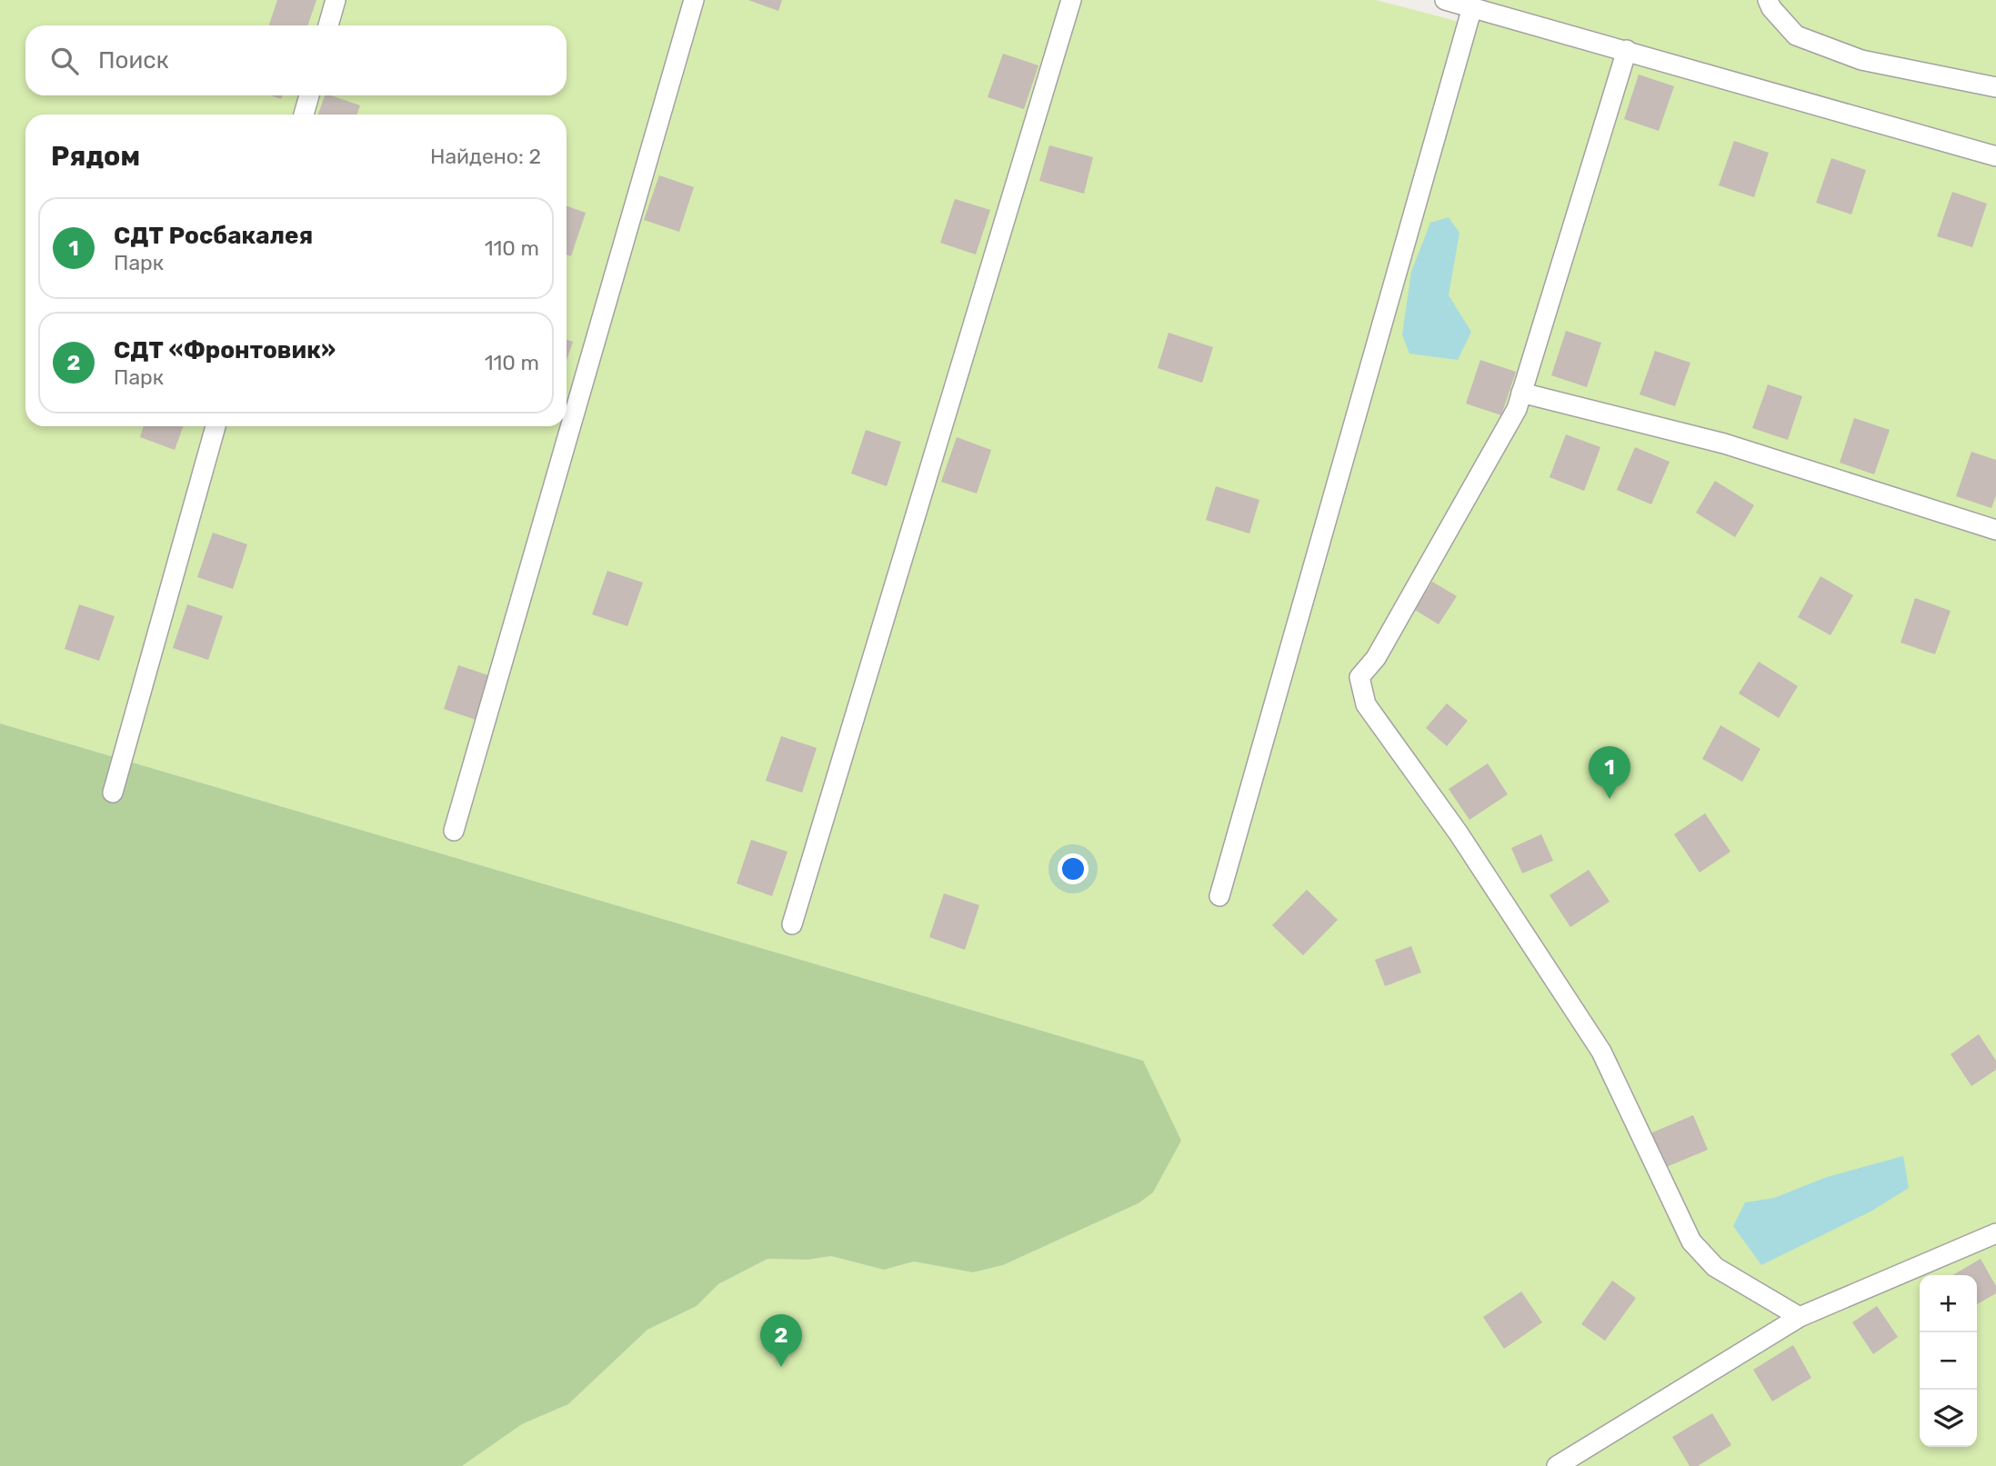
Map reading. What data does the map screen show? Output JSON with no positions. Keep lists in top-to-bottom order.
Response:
{
  "page": {
    "search": "Поиск",
    "heading": ["Рядом", "Найдено: 2"],
    "list": [
      {
        "mark": "1",
        "name": "СДТ Росбакалея",
        "note": "Парк",
        "value": "110 m"
      },
      {
        "mark": "2",
        "name": "СДТ «Фронтовик»",
        "note": "Парк",
        "value": "110 m"
      }
    ],
    "pins": ["1", "2"],
    "map_buttons": ["+", "−"]
  }
}
